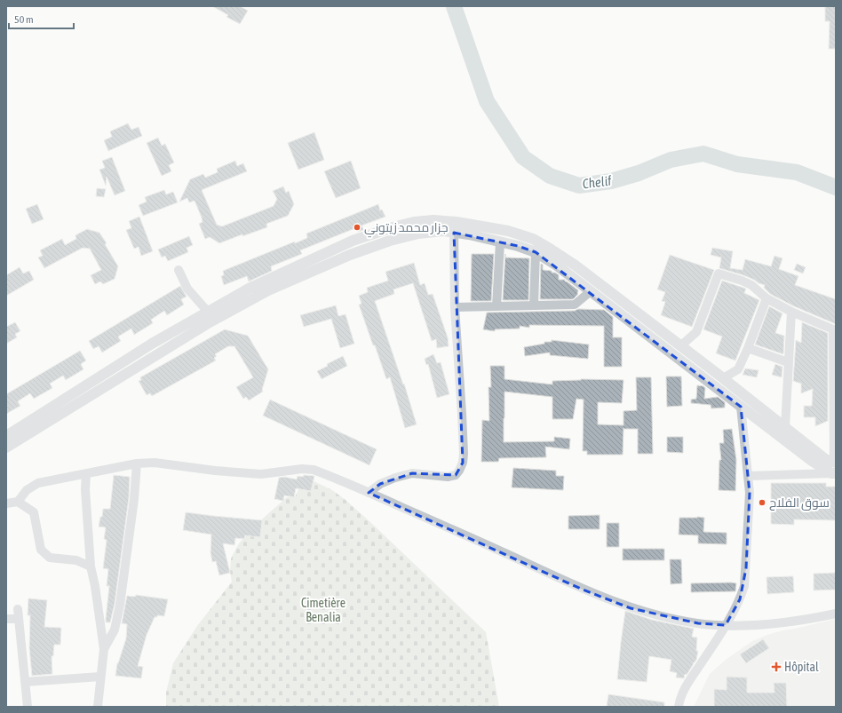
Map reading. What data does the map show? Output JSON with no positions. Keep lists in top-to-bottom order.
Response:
{
  "water": ["Chelif"],
  "parks": ["Cimetière Benalia"],
  "places": {
    "other": ["جزار محمد زيتوني", "سوق الفلاح"],
    "health": ["Hôpital"]
  },
  "scale_bar": "50 m"
}
